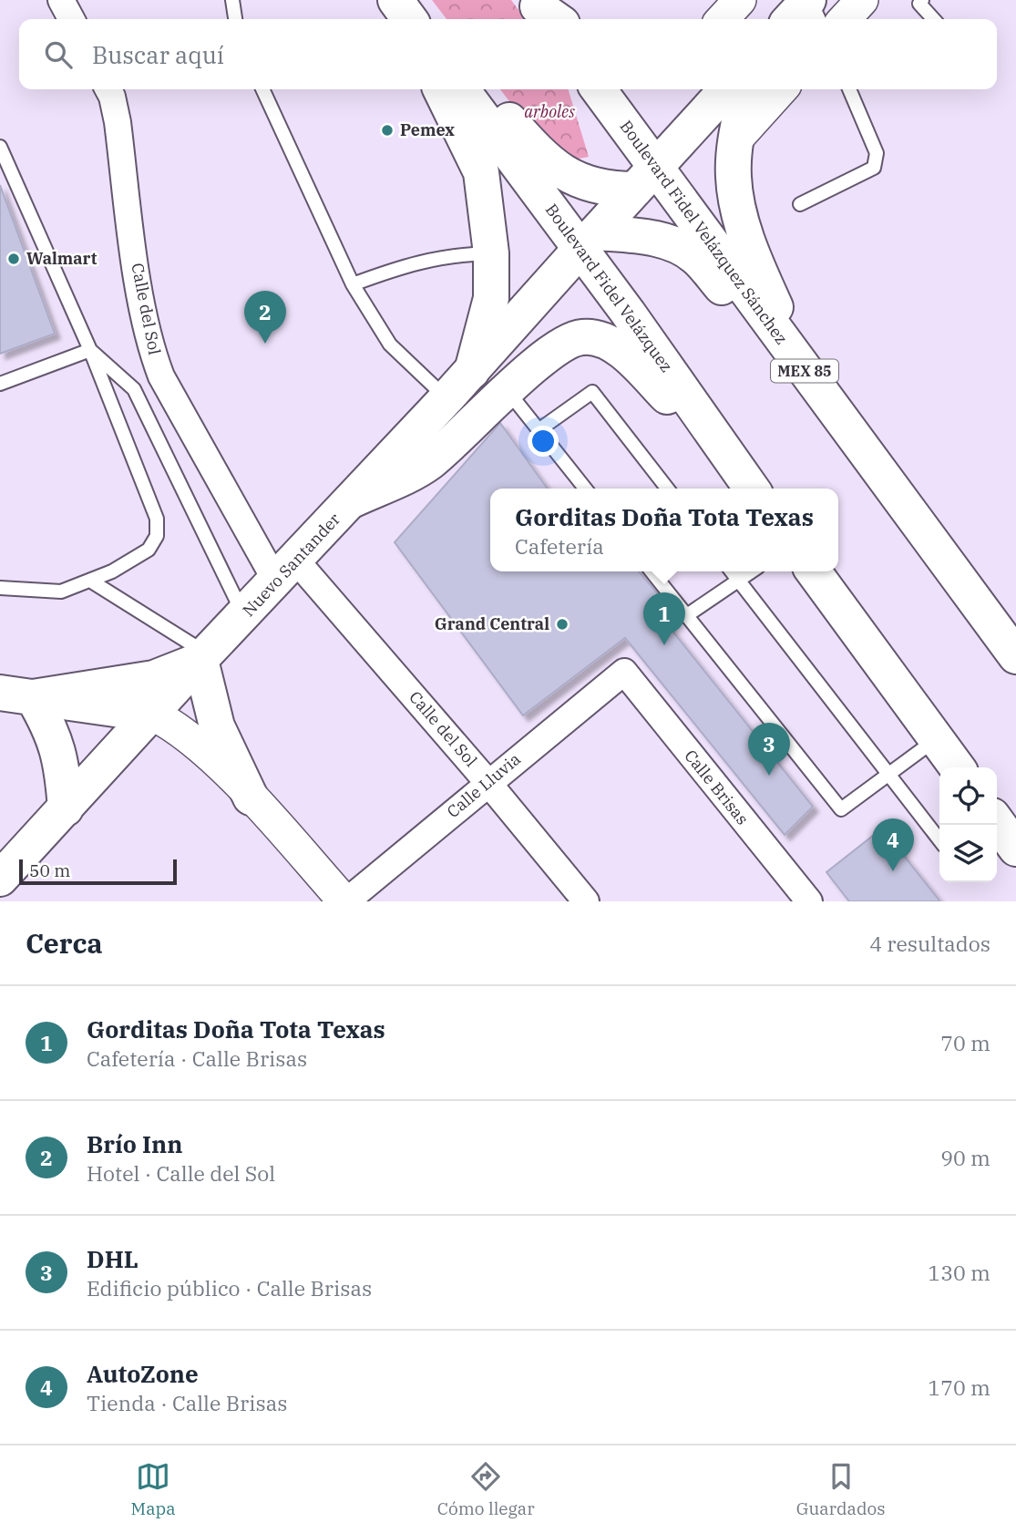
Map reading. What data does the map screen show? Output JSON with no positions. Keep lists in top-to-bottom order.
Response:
{
  "streets": {
    "main road": [
      "Boulevard Fidel Velázquez Sánchez",
      "Boulevard Fidel Velázquez",
      "MEX 85",
      "Nuevo Santander"
    ],
    "street": ["Calle del Sol", "Calle Lluvia", "Calle Brisas"]
  },
  "crossings": [
    ["Boulevard Fidel Velázquez Sánchez", "Nuevo Santander"],
    ["Boulevard Fidel Velázquez", "Nuevo Santander"],
    ["Calle del Sol", "Nuevo Santander"],
    ["Calle del Sol", "Calle Lluvia"],
    ["Calle Lluvia", "Calle Brisas"]
  ],
  "parks": ["arboles"],
  "places": ["Pemex", "Walmart", "Grand Central"],
  "scale_bar": "50 m",
  "page": {
    "search": "Buscar aquí",
    "pins": [
      "2",
      "1",
      "3",
      "4"
    ],
    "popup": ["Gorditas Doña Tota Texas", "Cafetería"],
    "scale": "50 m",
    "heading": ["Cerca", "4 resultados"],
    "list": [
      {
        "mark": "1",
        "name": "Gorditas Doña Tota Texas",
        "note": "Cafetería · Calle Brisas",
        "value": "70 m"
      },
      {
        "mark": "2",
        "name": "Brío Inn",
        "note": "Hotel · Calle del Sol",
        "value": "90 m"
      },
      {
        "mark": "3",
        "name": "DHL",
        "note": "Edificio público · Calle Brisas",
        "value": "130 m"
      },
      {
        "mark": "4",
        "name": "AutoZone",
        "note": "Tienda · Calle Brisas",
        "value": "170 m"
      }
    ],
    "nav": ["Mapa", "Cómo llegar", "Guardados"]
  }
}
